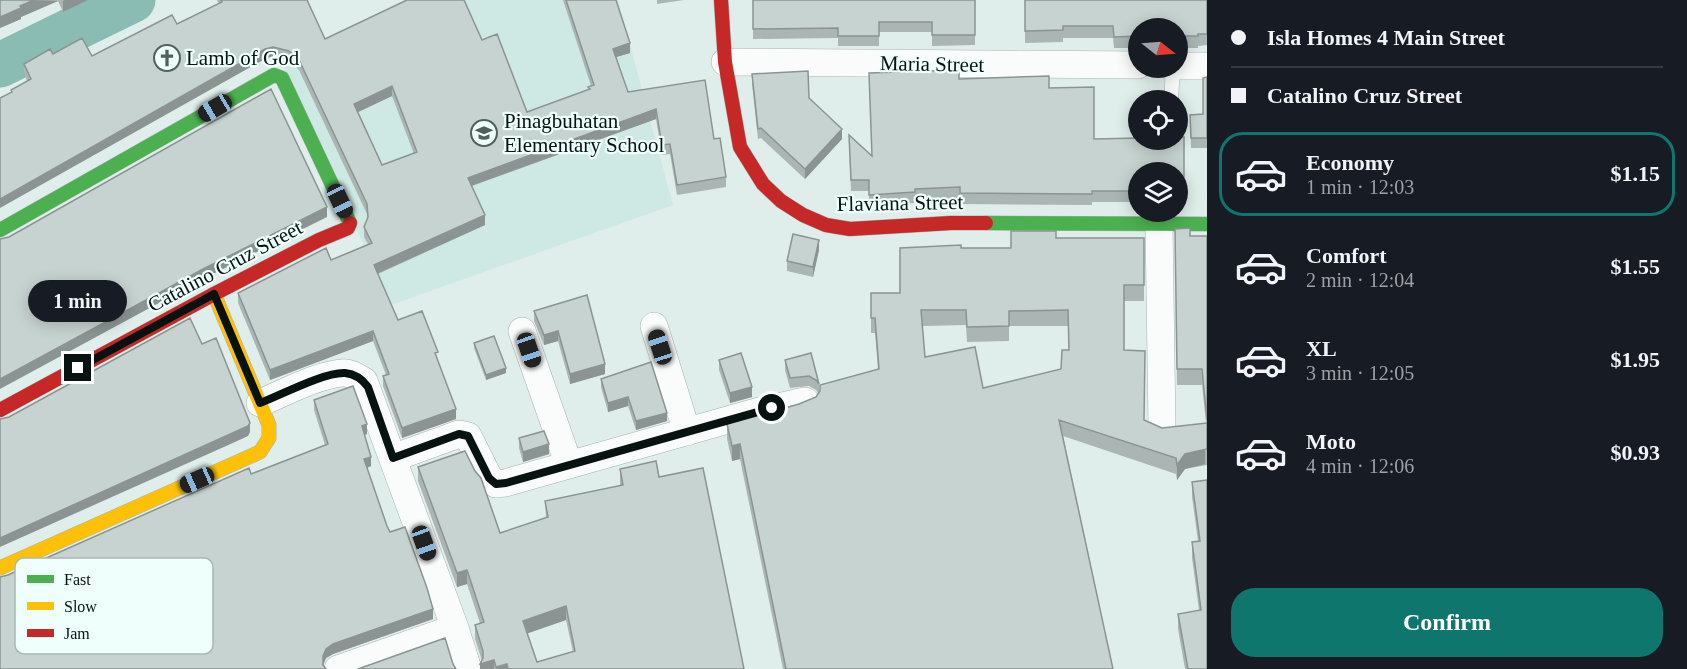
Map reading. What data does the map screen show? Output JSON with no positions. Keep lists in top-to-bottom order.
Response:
{
  "streets": {
    "street": ["Maria Street", "Flaviana Street", "Catalino Cruz Street"]
  },
  "crossings": [
    ["Maria Street", "Flaviana Street"]
  ],
  "places": {
    "church": ["Lamb of God"],
    "school or university": ["Pinagbuhatan Elementary School"]
  },
  "legend": ["Fast", "Slow", "Jam"],
  "north": "right",
  "page": {
    "banner": ["Isla Homes 4 Main Street", "Catalino Cruz Street"],
    "list": [
      {
        "name": "Economy",
        "note": "1 min · 12:03",
        "value": "$1.15"
      },
      {
        "name": "Comfort",
        "note": "2 min · 12:04",
        "value": "$1.55"
      },
      {
        "name": "XL",
        "note": "3 min · 12:05",
        "value": "$1.95"
      },
      {
        "name": "Moto",
        "note": "4 min · 12:06",
        "value": "$0.93"
      }
    ],
    "bubble": "1 min",
    "buttons": "Confirm"
  }
}
